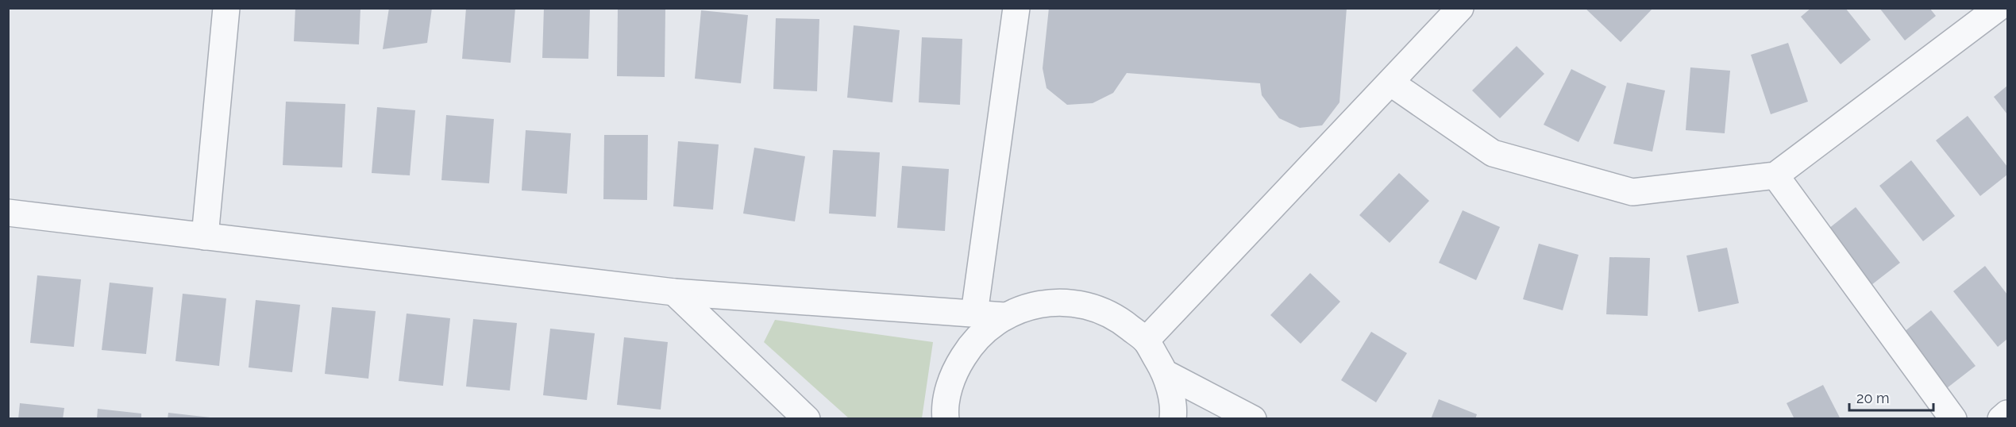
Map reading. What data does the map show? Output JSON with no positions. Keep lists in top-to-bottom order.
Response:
{
  "scale_bar": "20 m"
}
